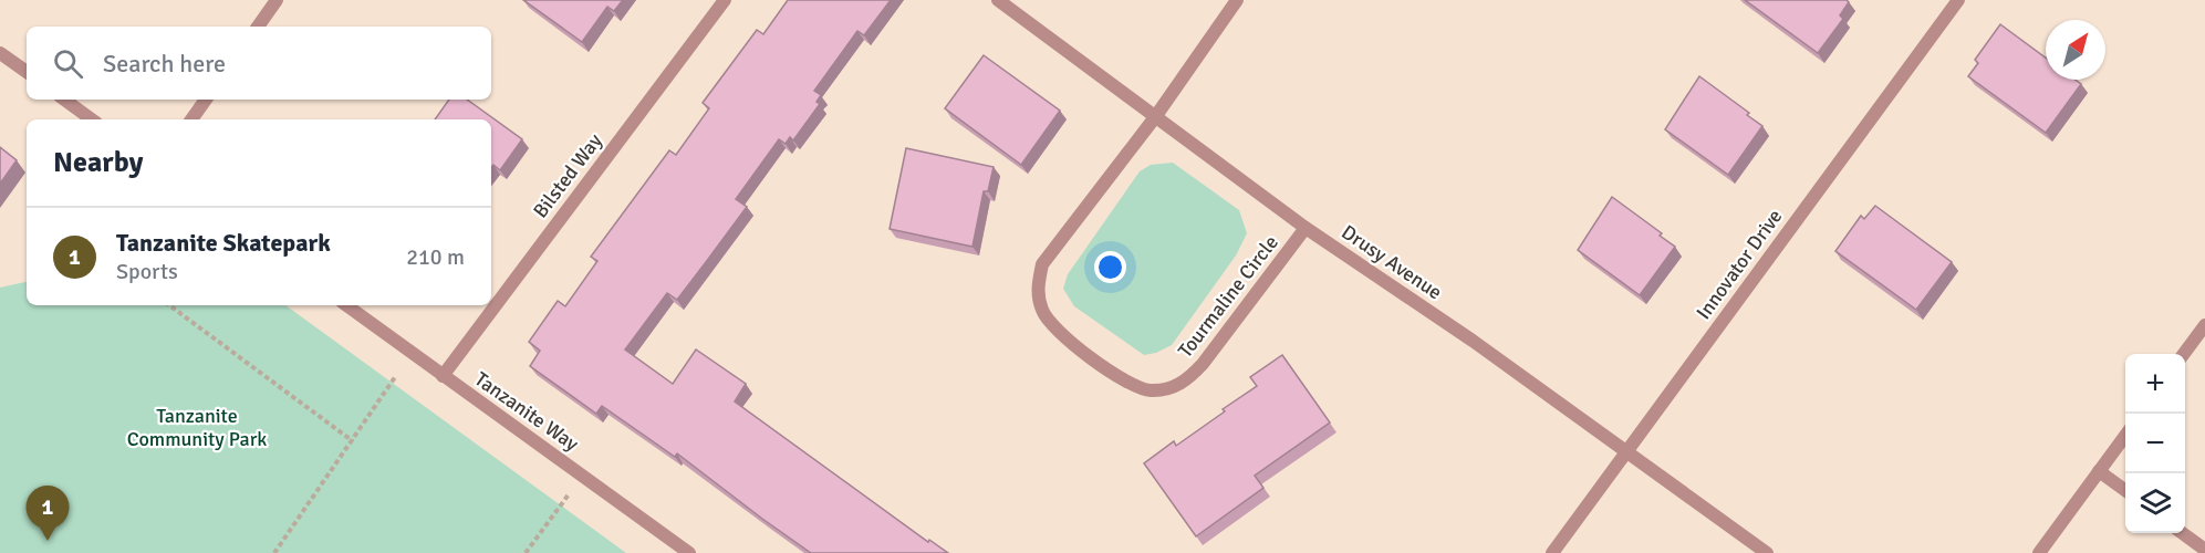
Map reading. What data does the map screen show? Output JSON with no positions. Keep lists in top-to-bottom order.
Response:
{
  "streets": {
    "street": [
      "Bilsted Way",
      "Drusy Avenue",
      "Innovator Drive",
      "Tourmaline Circle",
      "Tanzanite Way"
    ]
  },
  "crossings": [
    ["Bilsted Way", "Tanzanite Way"],
    ["Drusy Avenue", "Innovator Drive"],
    ["Drusy Avenue", "Tourmaline Circle"]
  ],
  "parks": ["Tanzanite Community Park"],
  "north": "top right",
  "page": {
    "search": "Search here",
    "heading": "Nearby",
    "list": [
      {
        "mark": "1",
        "name": "Tanzanite Skatepark",
        "note": "Sports",
        "value": "210 m"
      }
    ],
    "map_buttons": ["+", "−"],
    "pins": "1"
  }
}
